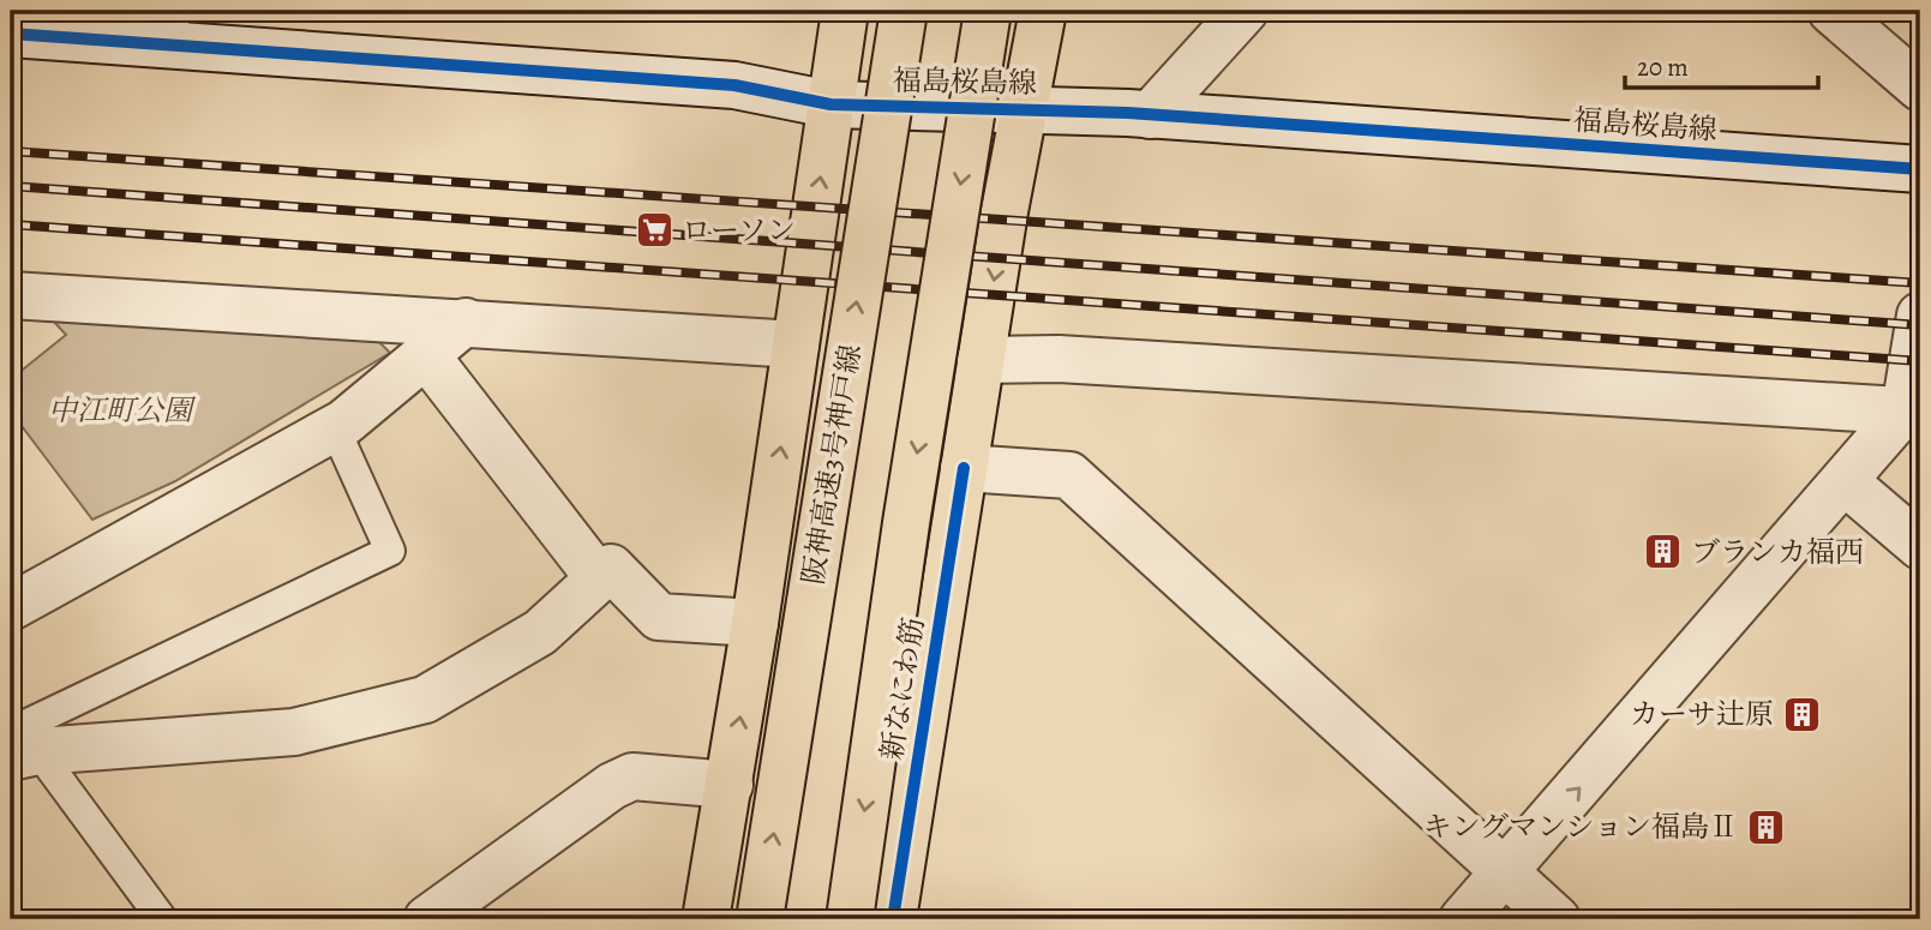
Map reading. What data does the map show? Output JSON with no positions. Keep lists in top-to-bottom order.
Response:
{
  "streets": {
    "main road": ["阪神高速3号神戸線", "新なにわ筋"],
    "street": ["福島桜島線"]
  },
  "crossings": [
    ["福島桜島線", "新なにわ筋"]
  ],
  "parks": ["中江町公園"],
  "places": {
    "supermarket": ["ローソン"],
    "building": ["ブランカ福西", "カーサ辻原", "キングマンション福島Ⅱ"]
  },
  "scale_bar": "20 m"
}
